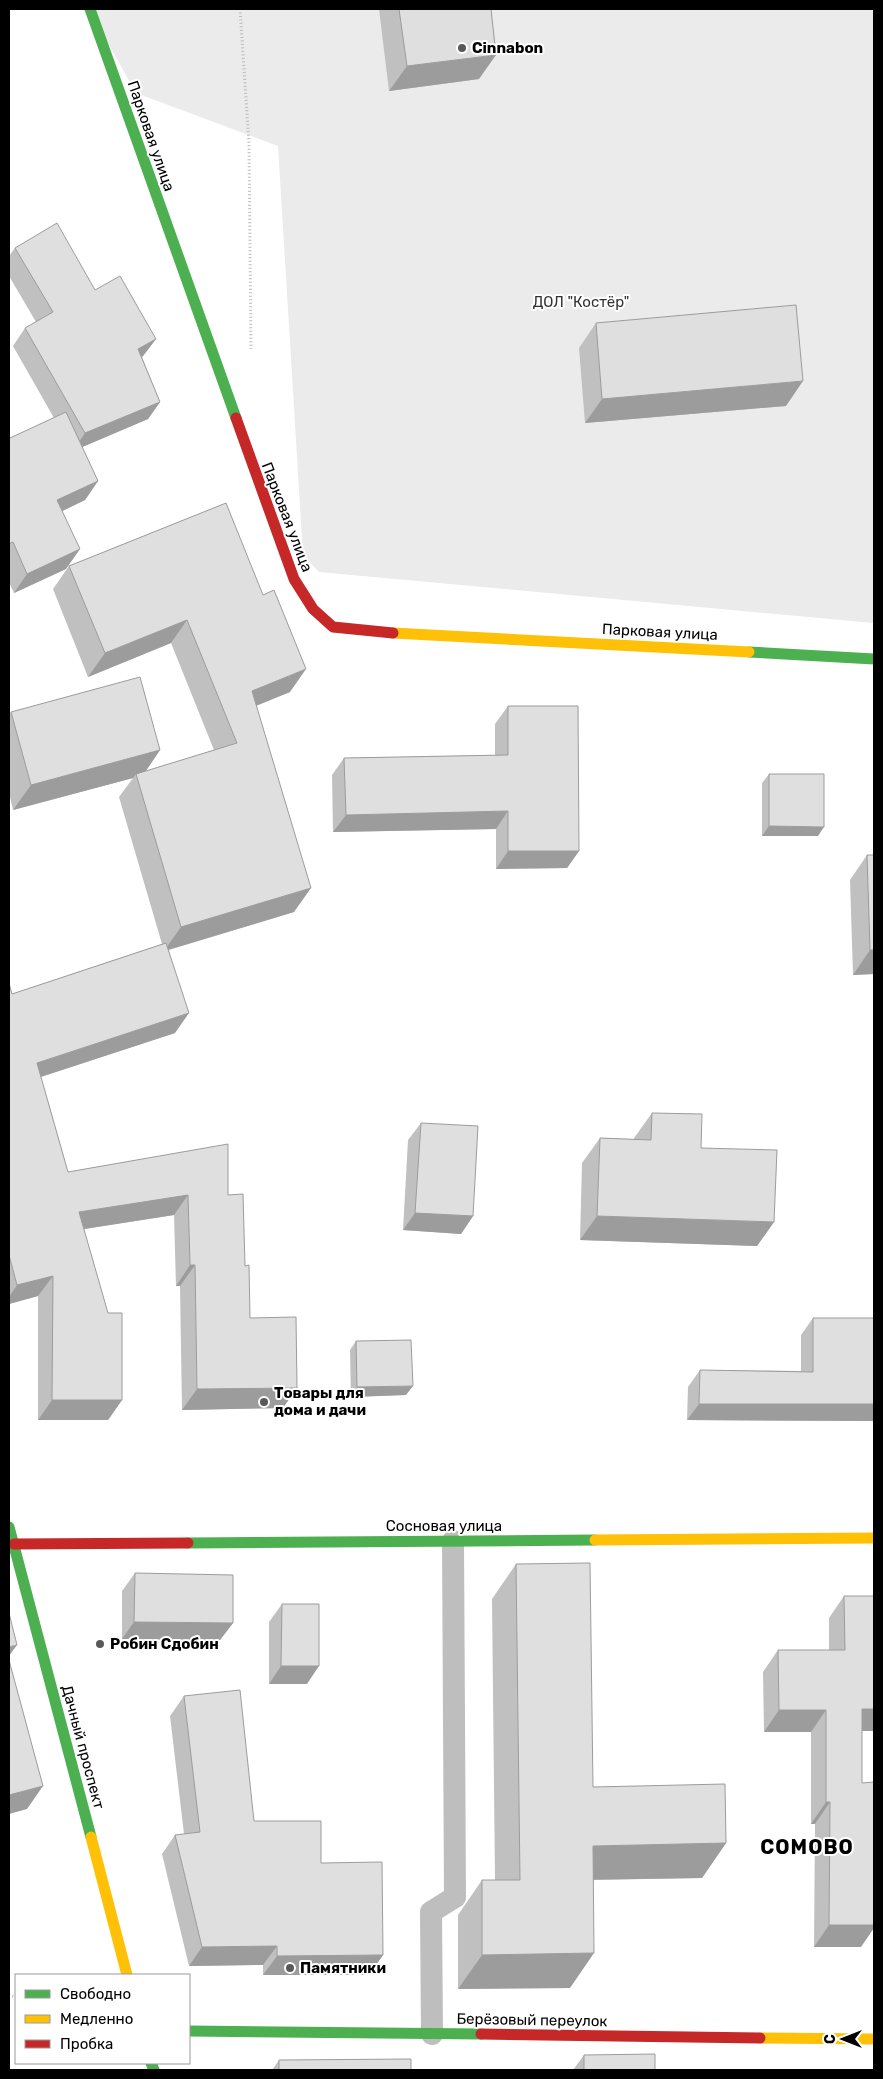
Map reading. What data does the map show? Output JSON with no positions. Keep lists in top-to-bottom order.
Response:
{
  "streets": {
    "street": [
      "Парковая улица",
      "Сосновая улица",
      "Дачный проспект",
      "Берёзовый переулок"
    ]
  },
  "crossings": [
    ["Сосновая улица", "Дачный проспект"]
  ],
  "districts": ["СОМОВО"],
  "parks": ["ДОЛ \"Костёр\""],
  "places": [
    "Cinnabon",
    "Товары для дома и дачи",
    "Робин Сдобин",
    "Памятники"
  ],
  "legend": ["Свободно", "Медленно", "Пробка"],
  "north": "left"
}
